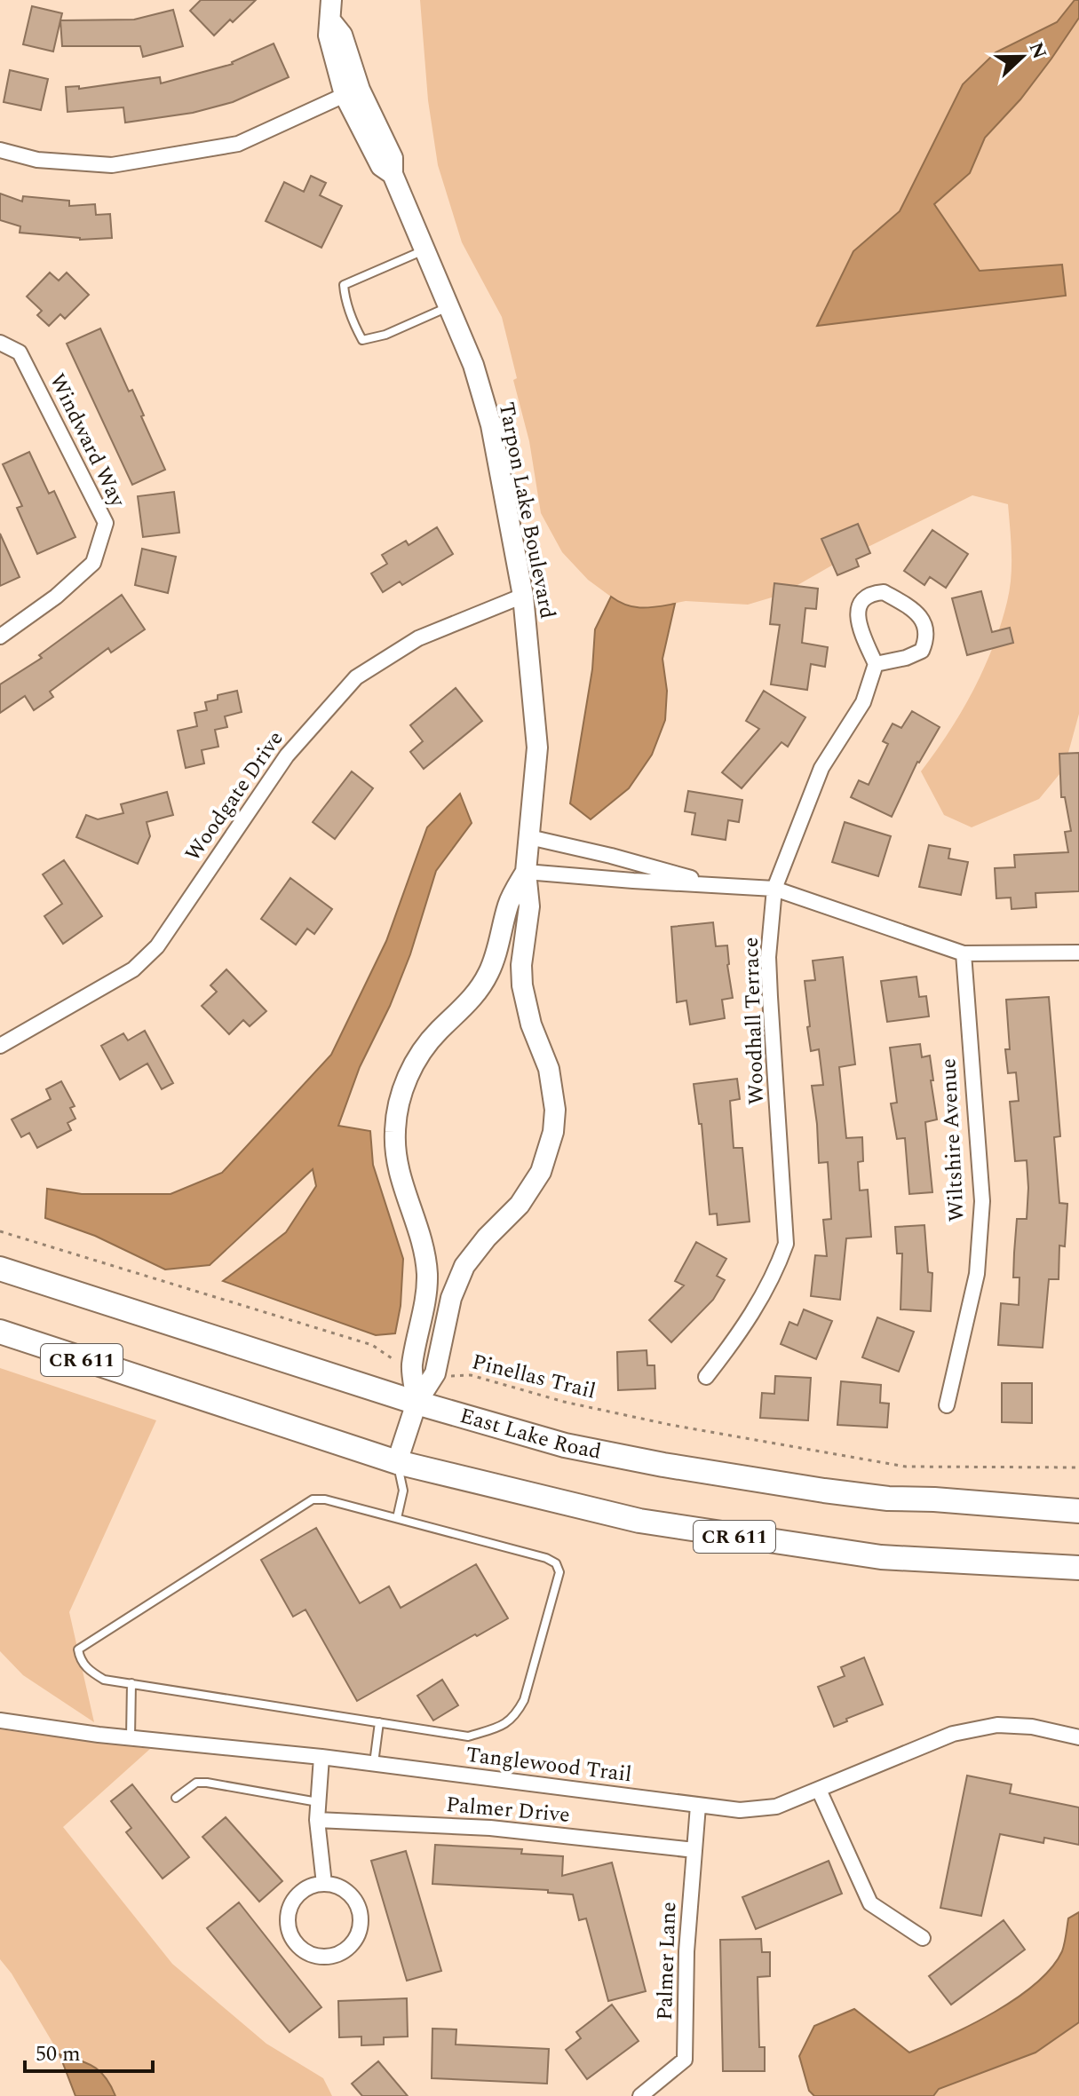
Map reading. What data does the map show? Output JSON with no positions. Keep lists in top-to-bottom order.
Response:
{
  "streets": {
    "main road": ["CR 611", "East Lake Road"],
    "street": [
      "Windward Way",
      "Tarpon Lake Boulevard",
      "Woodgate Drive",
      "Woodhall Terrace",
      "Wiltshire Avenue",
      "Tanglewood Trail",
      "Palmer Drive",
      "Palmer Lane"
    ],
    "path": ["Pinellas Trail"]
  },
  "crossings": [
    ["Tarpon Lake Boulevard", "Woodgate Drive"],
    ["Tarpon Lake Boulevard", "Pinellas Trail"],
    ["Tarpon Lake Boulevard", "East Lake Road"],
    ["Tanglewood Trail", "Palmer Lane"],
    ["Palmer Drive", "Palmer Lane"]
  ],
  "scale_bar": "50 m",
  "north": "right"
}
